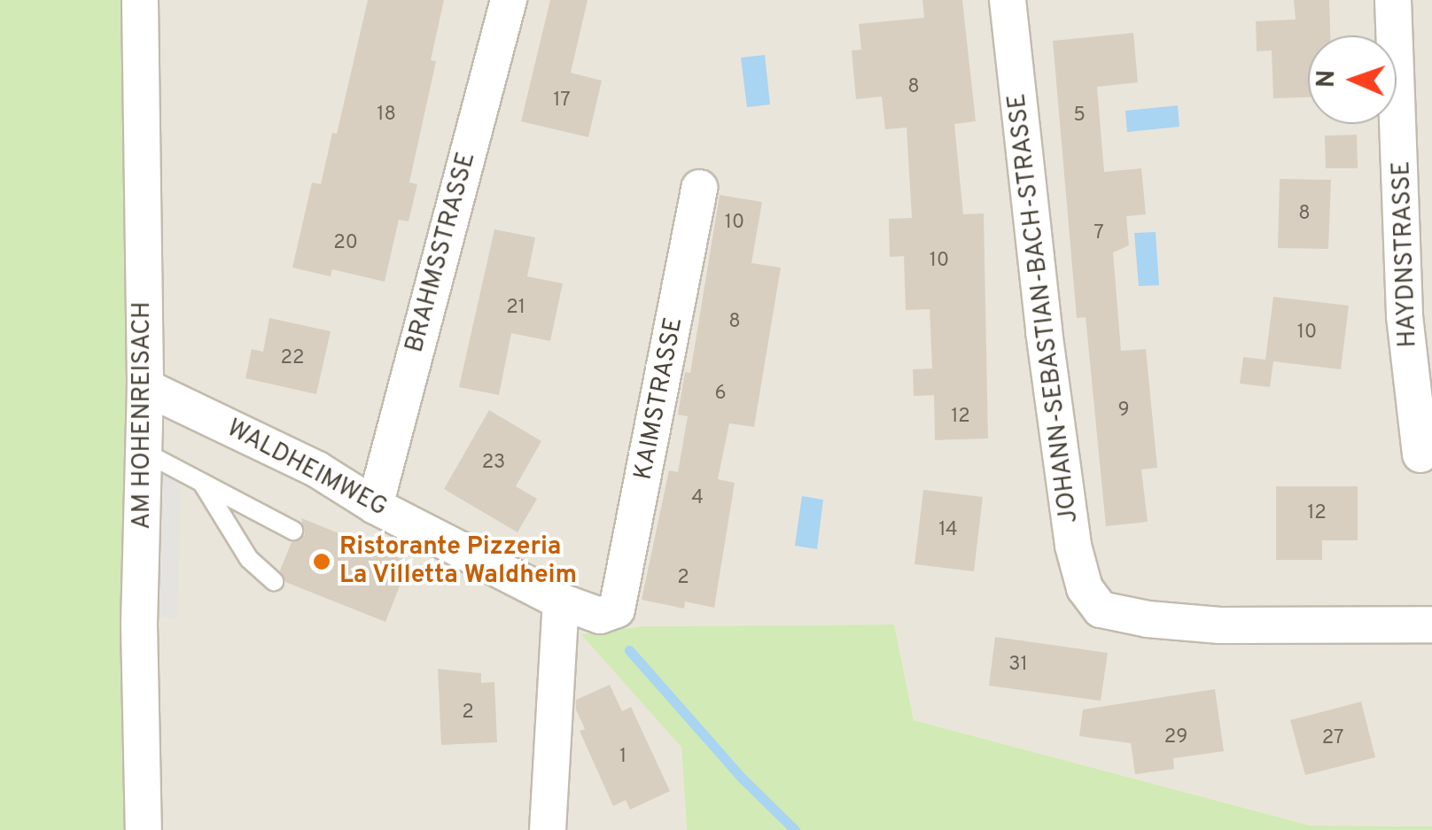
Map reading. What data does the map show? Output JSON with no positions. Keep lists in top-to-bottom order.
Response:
{
  "streets": {
    "street": [
      "BRAHMSSTRASSE",
      "HAYDNSTRASSE",
      "JOHANN-SEBASTIAN-BACH-STRASSE",
      "KAIMSTRASSE",
      "AM HOHENREISACH",
      "WALDHEIMWEG"
    ]
  },
  "crossings": [
    ["BRAHMSSTRASSE", "WALDHEIMWEG"],
    ["KAIMSTRASSE", "WALDHEIMWEG"],
    ["AM HOHENREISACH", "WALDHEIMWEG"]
  ],
  "places": ["Ristorante Pizzeria La Villetta Waldheim"],
  "house_numbers": [
    "8",
    "17",
    "18",
    "5",
    "8",
    "10",
    "7",
    "20",
    "10",
    "21",
    "8",
    "10",
    "22",
    "6",
    "9",
    "12",
    "23",
    "4",
    "12",
    "14",
    "2",
    "31",
    "2",
    "29",
    "27",
    "1"
  ],
  "north": "left"
}
